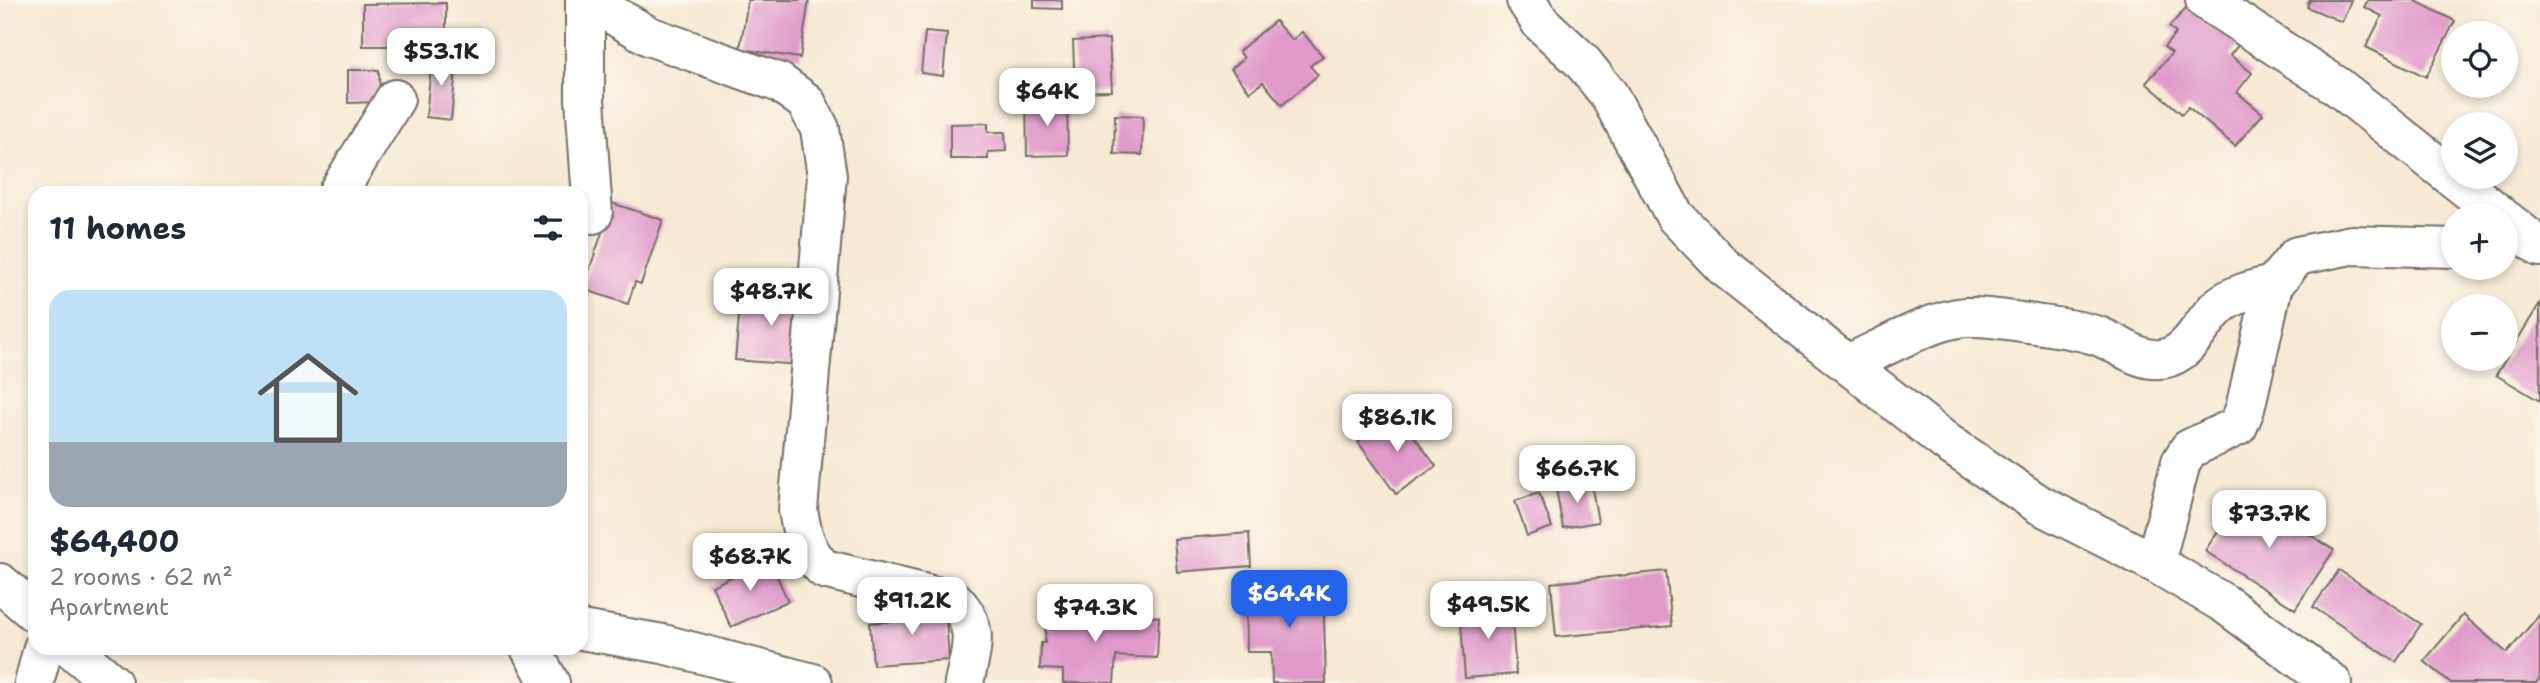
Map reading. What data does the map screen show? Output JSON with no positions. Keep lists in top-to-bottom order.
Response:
{
  "page": {
    "map_buttons": ["+", "−"],
    "price": [
      "$53.1K",
      "$64K",
      "$48.7K",
      "$86.1K",
      "$66.7K",
      "$73.7K",
      "$68.7K",
      "$64.4K",
      "$91.2K",
      "$49.5K",
      "$74.3K"
    ],
    "heading": "11 homes",
    "list": [
      {
        "name": "$64,400",
        "note": "2 rooms · 62 m² · Apartment"
      }
    ]
  }
}
